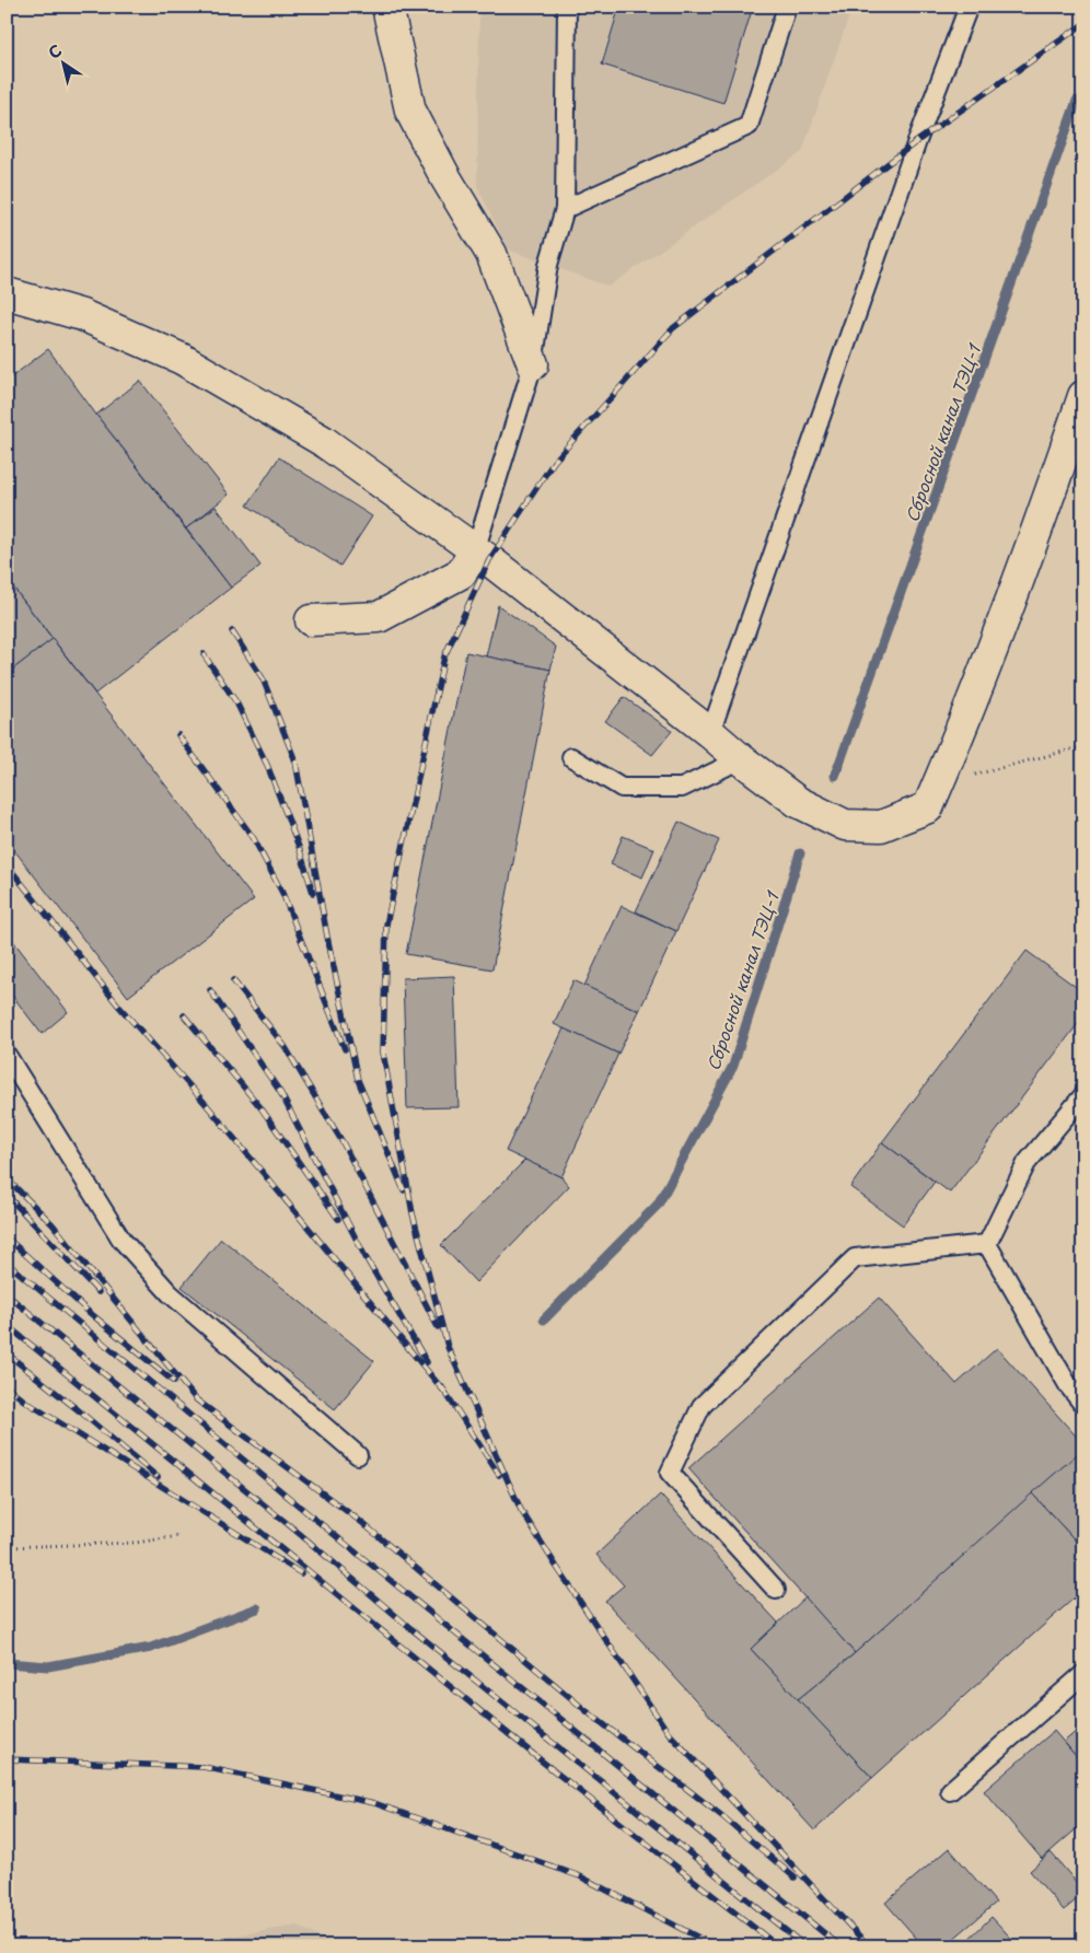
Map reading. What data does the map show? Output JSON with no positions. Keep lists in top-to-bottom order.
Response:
{
  "water": ["Сбросной канал ТЭЦ-1"],
  "north": "top left"
}
